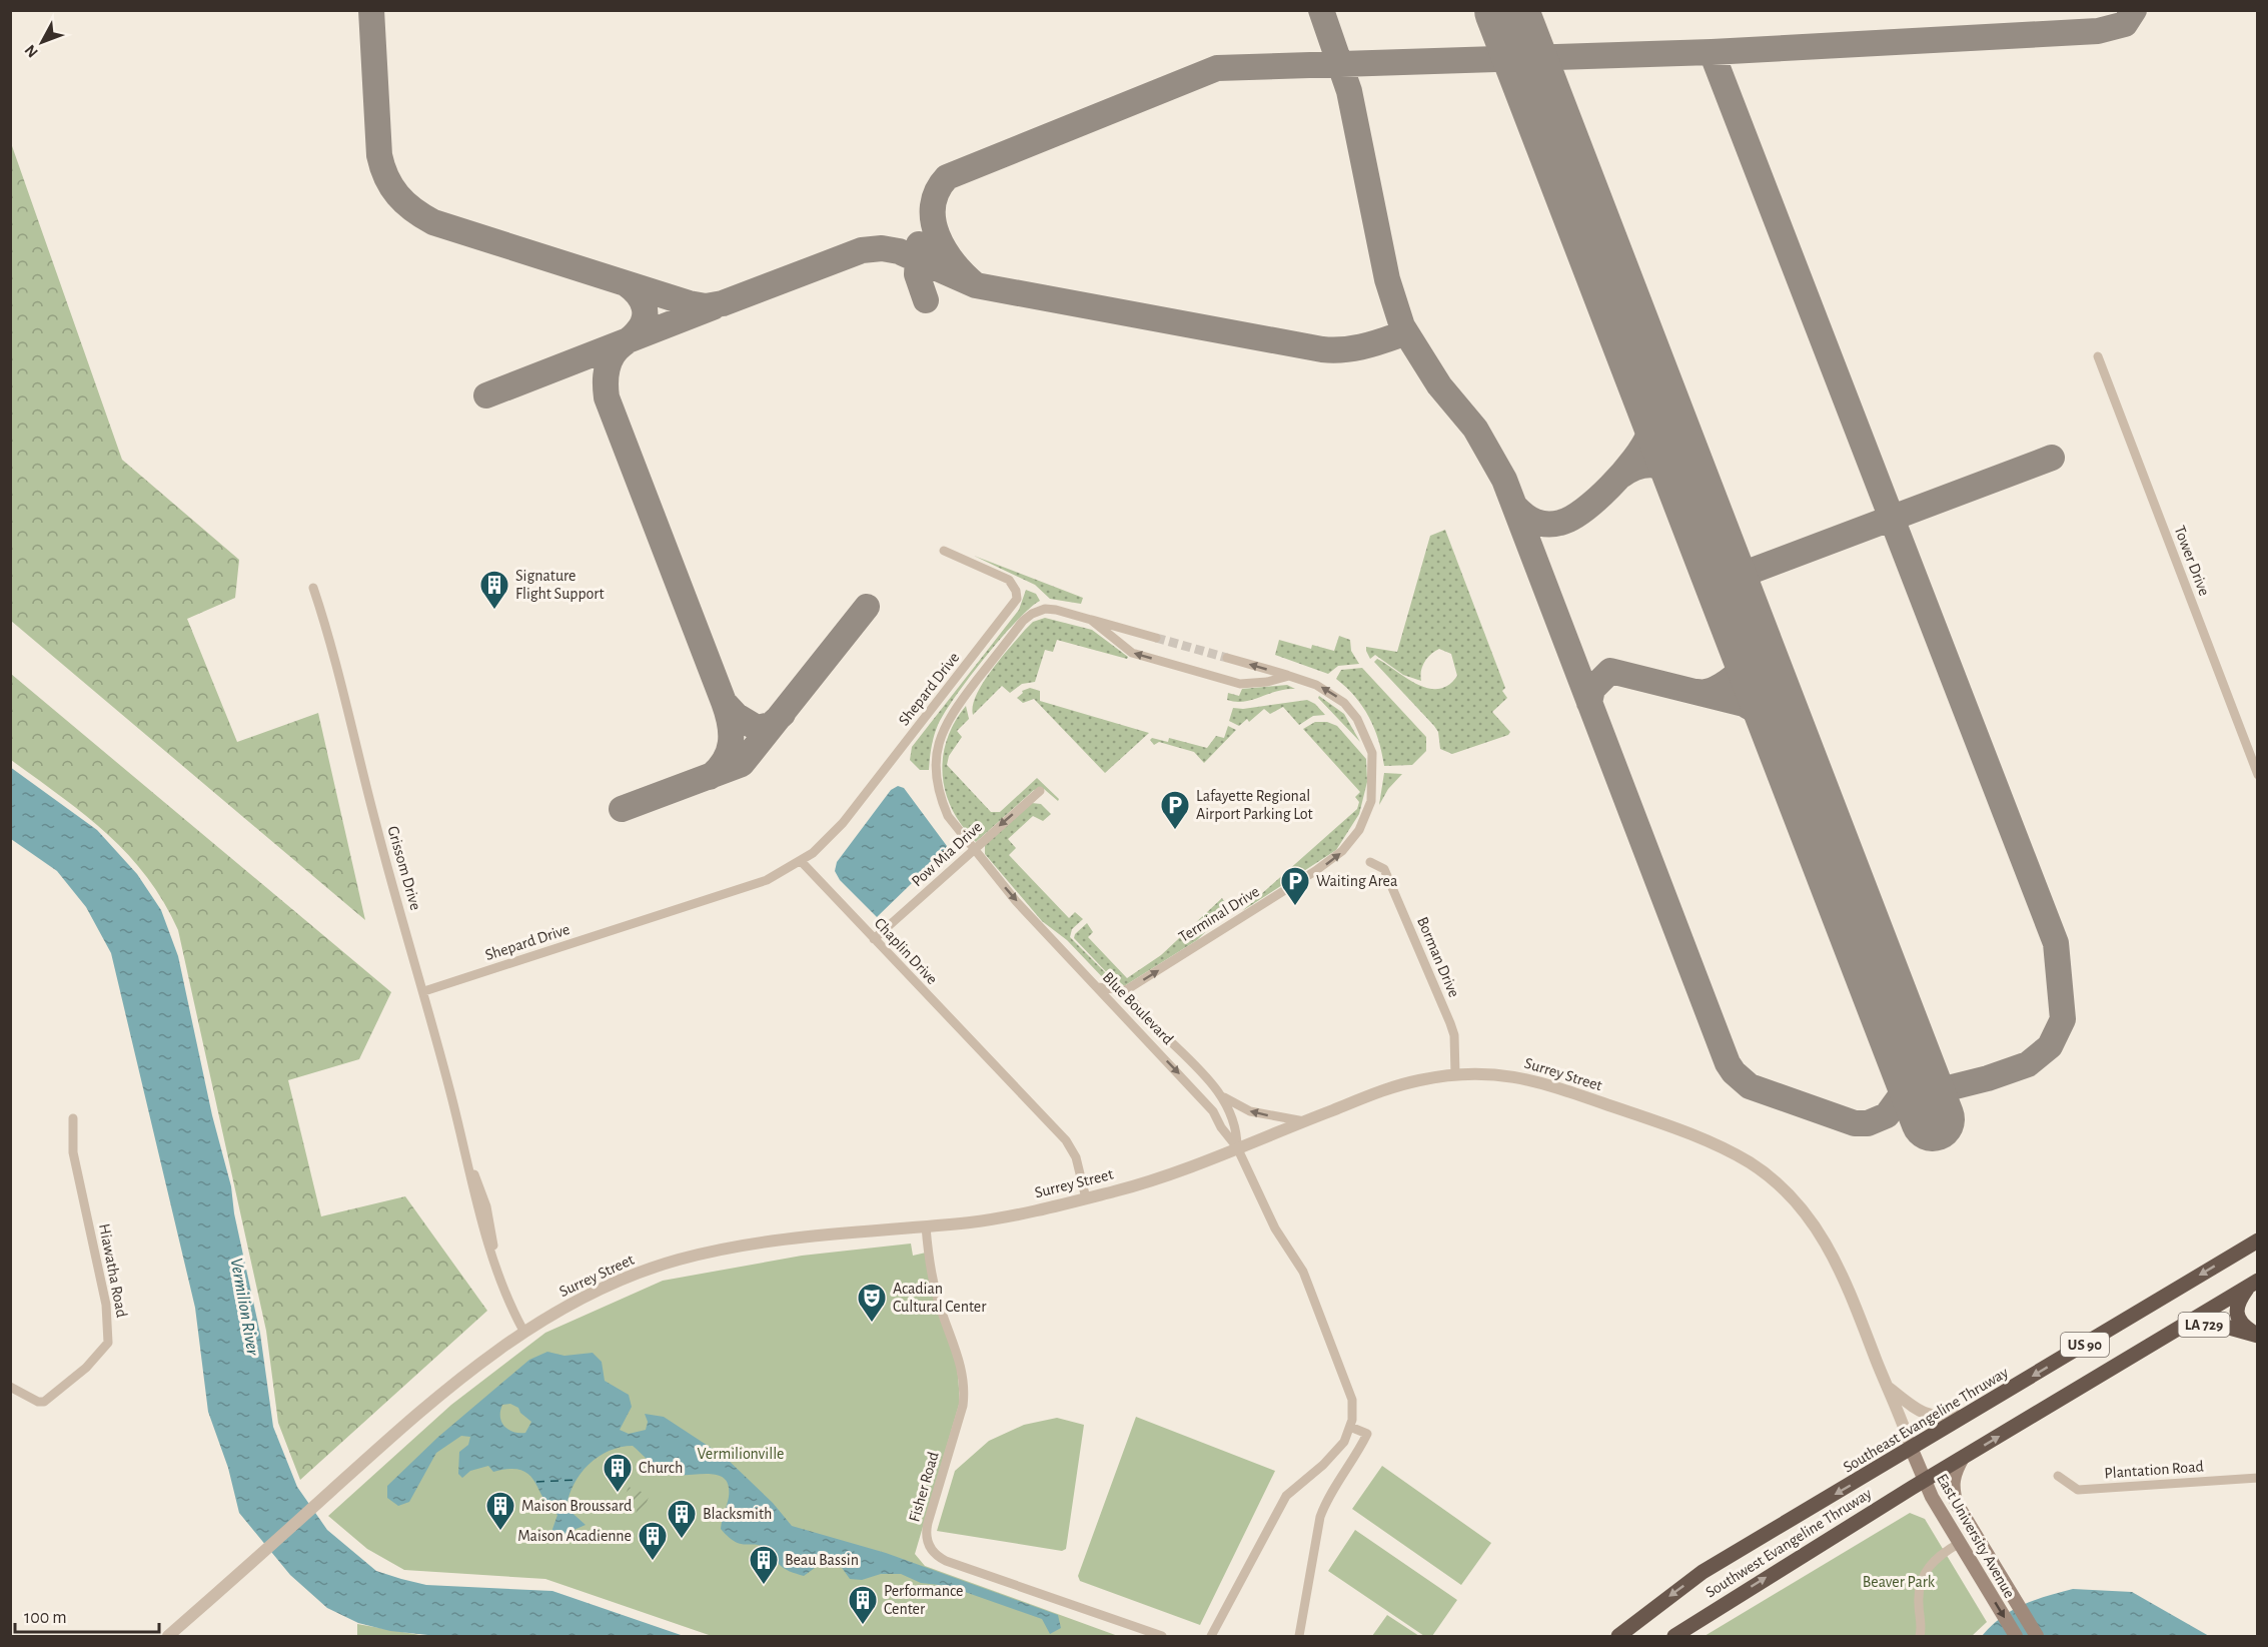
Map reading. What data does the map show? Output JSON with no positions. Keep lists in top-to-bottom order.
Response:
{
  "streets": {
    "highway": [
      "LA 729",
      "US 90",
      "Southeast Evangeline Thruway",
      "Southwest Evangeline Thruway"
    ],
    "main road": ["East University Avenue"],
    "street": [
      "Tower Drive",
      "Shepard Drive",
      "Pow Mia Drive",
      "Grissom Drive",
      "Terminal Drive",
      "Chaplin Drive",
      "Borman Drive",
      "Blue Boulevard",
      "Surrey Street",
      "Hiawatha Road",
      "Plantation Road",
      "Fisher Road"
    ]
  },
  "crossings": [
    ["Shepard Drive", "Grissom Drive"],
    ["Shepard Drive", "Chaplin Drive"],
    ["Pow Mia Drive", "Chaplin Drive"],
    ["Pow Mia Drive", "Blue Boulevard"],
    ["Grissom Drive", "Surrey Street"],
    ["Terminal Drive", "Blue Boulevard"],
    ["Chaplin Drive", "Surrey Street"],
    ["Borman Drive", "Surrey Street"],
    ["Blue Boulevard", "Surrey Street"],
    ["Surrey Street", "Southeast Evangeline Thruway"],
    ["Surrey Street", "Fisher Road"],
    ["Surrey Street", "East University Avenue"],
    ["LA 729", "US 90"],
    ["US 90", "East University Avenue"],
    ["US 90", "Southwest Evangeline Thruway"],
    ["Southeast Evangeline Thruway", "East University Avenue"],
    ["East University Avenue", "Southwest Evangeline Thruway"]
  ],
  "one_way": ["Pow Mia Drive", "Southwest Evangeline Thruway"],
  "water": ["Vermilion River"],
  "parks": ["Vermilionville", "Beaver Park"],
  "places": {
    "building": [
      "Signature Flight Support",
      "Church",
      "Maison Broussard",
      "Blacksmith",
      "Maison Acadienne",
      "Beau Bassin",
      "Performance Center"
    ],
    "parking": ["Lafayette Regional Airport Parking Lot", "Waiting Area"],
    "theatre": ["Acadian Cultural Center"]
  },
  "scale_bar": "100 m",
  "north": "bottom left"
}
